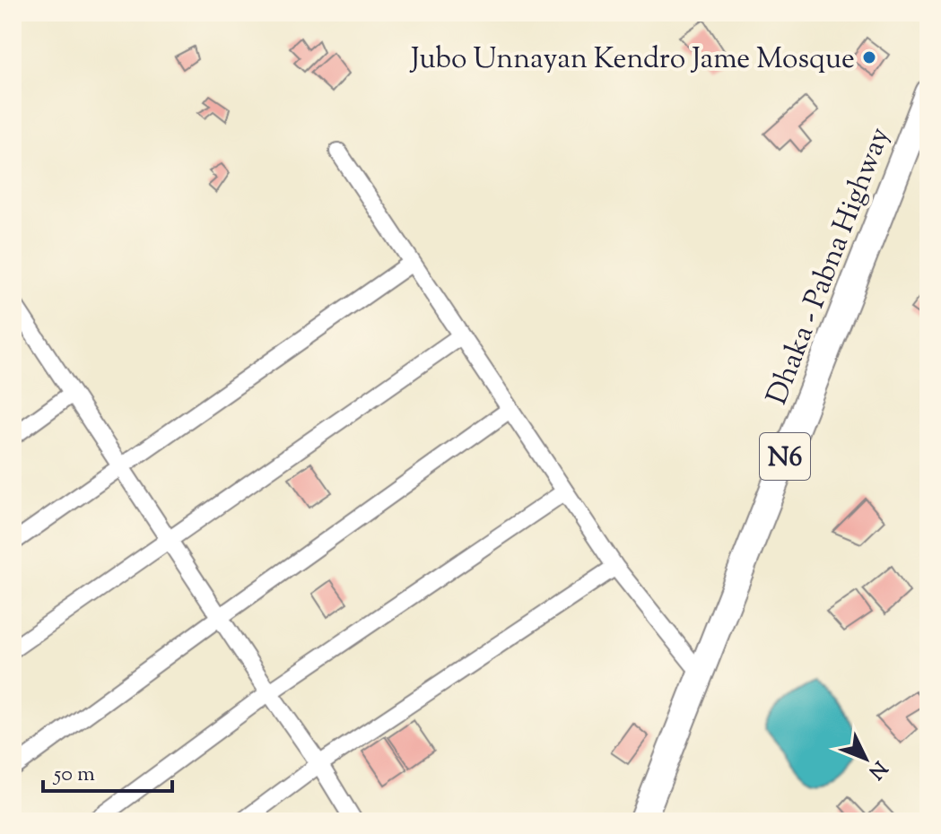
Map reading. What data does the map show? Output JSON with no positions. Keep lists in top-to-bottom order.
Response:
{
  "streets": {
    "highway": ["Dhaka - Pabna Highway", "N6"]
  },
  "places": ["Jubo Unnayan Kendro Jame Mosque"],
  "scale_bar": "50 m",
  "north": "bottom right"
}
